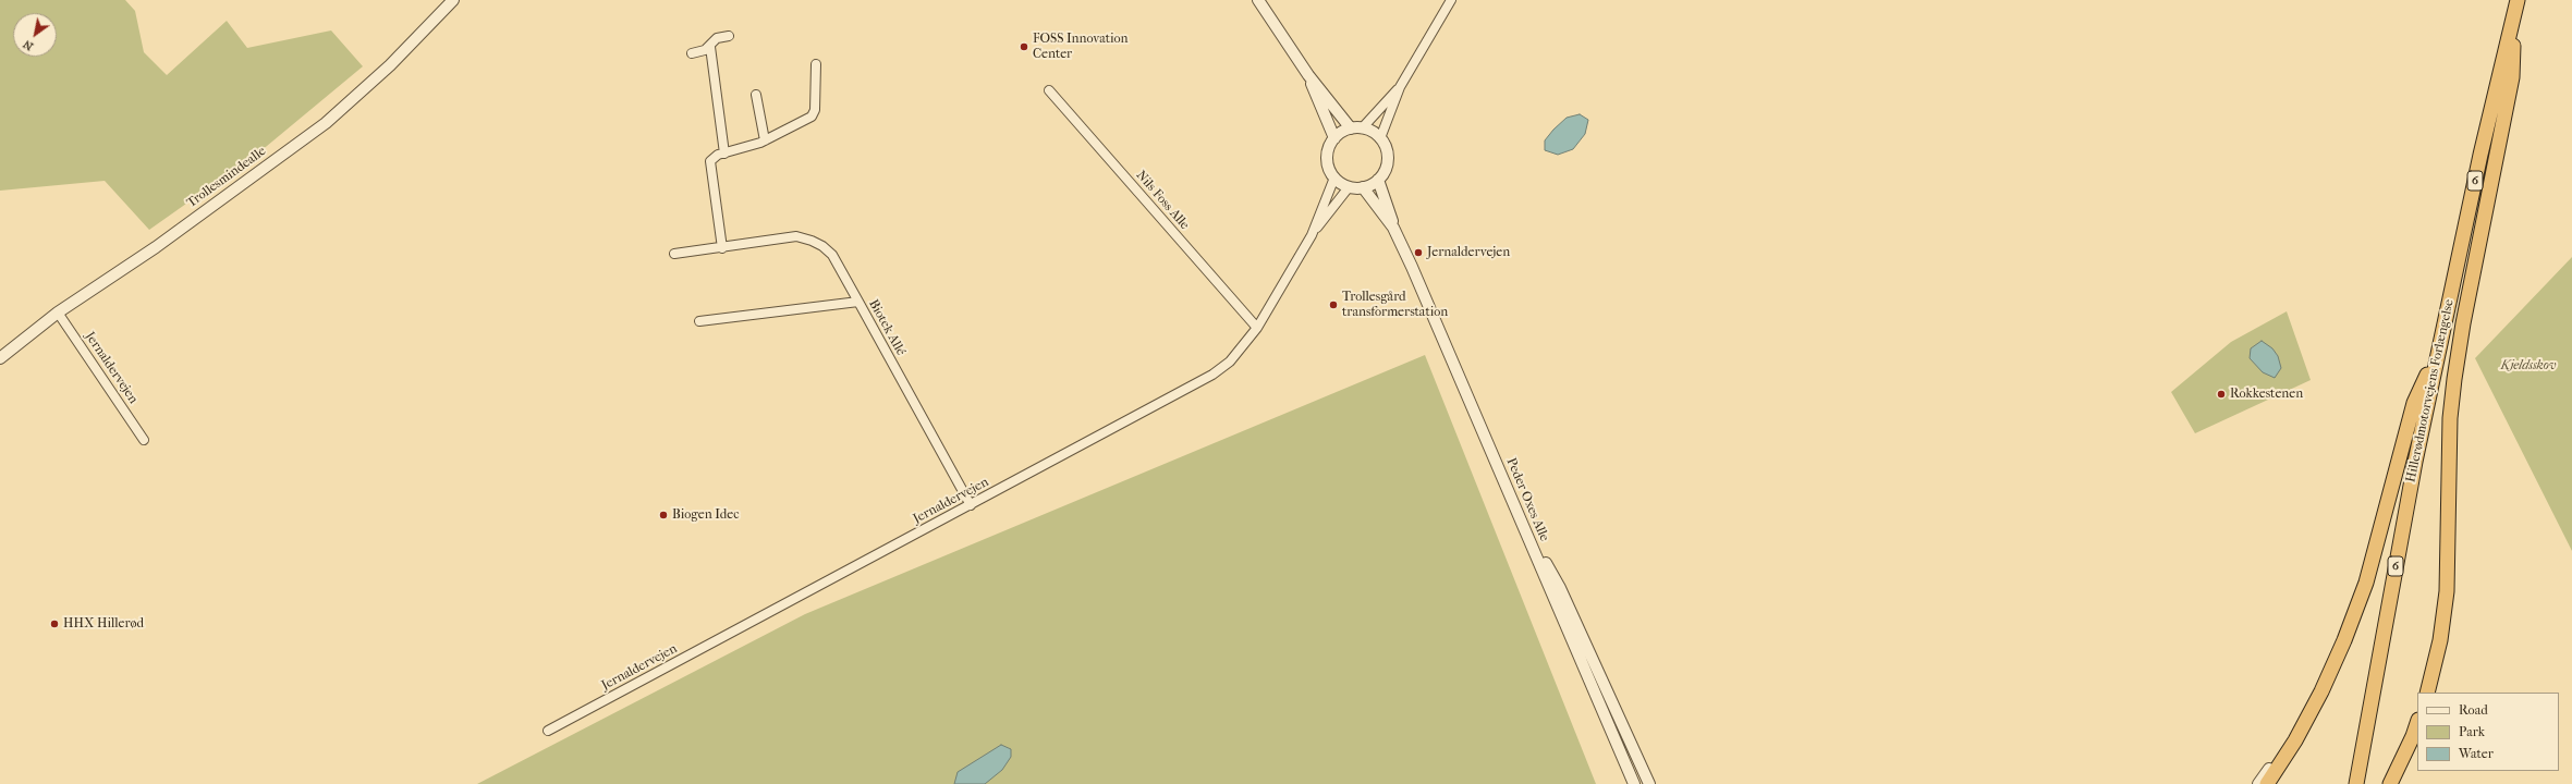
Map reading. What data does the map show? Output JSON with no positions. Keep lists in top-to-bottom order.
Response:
{
  "streets": {
    "highway": ["6", "Hillerødmotorvejens Forlængelse"],
    "street": [
      "Trollesmindealle",
      "Nils Foss Alle",
      "Biotek Allé",
      "Jernaldervejen",
      "Peder Oxes Alle"
    ]
  },
  "crossings": [
    ["Trollesmindealle", "Jernaldervejen"],
    ["Nils Foss Alle", "Jernaldervejen"],
    ["Biotek Allé", "Jernaldervejen"],
    ["Jernaldervejen", "Peder Oxes Alle"]
  ],
  "parks": ["Kjeldsskov"],
  "places": [
    "FOSS Innovation Center",
    "Jernaldervejen",
    "Trollesgård transformerstation",
    "Rokkestenen",
    "Biogen Idec",
    "HHX Hillerød"
  ],
  "legend": ["Road", "Park", "Water"],
  "north": "bottom left"
}
